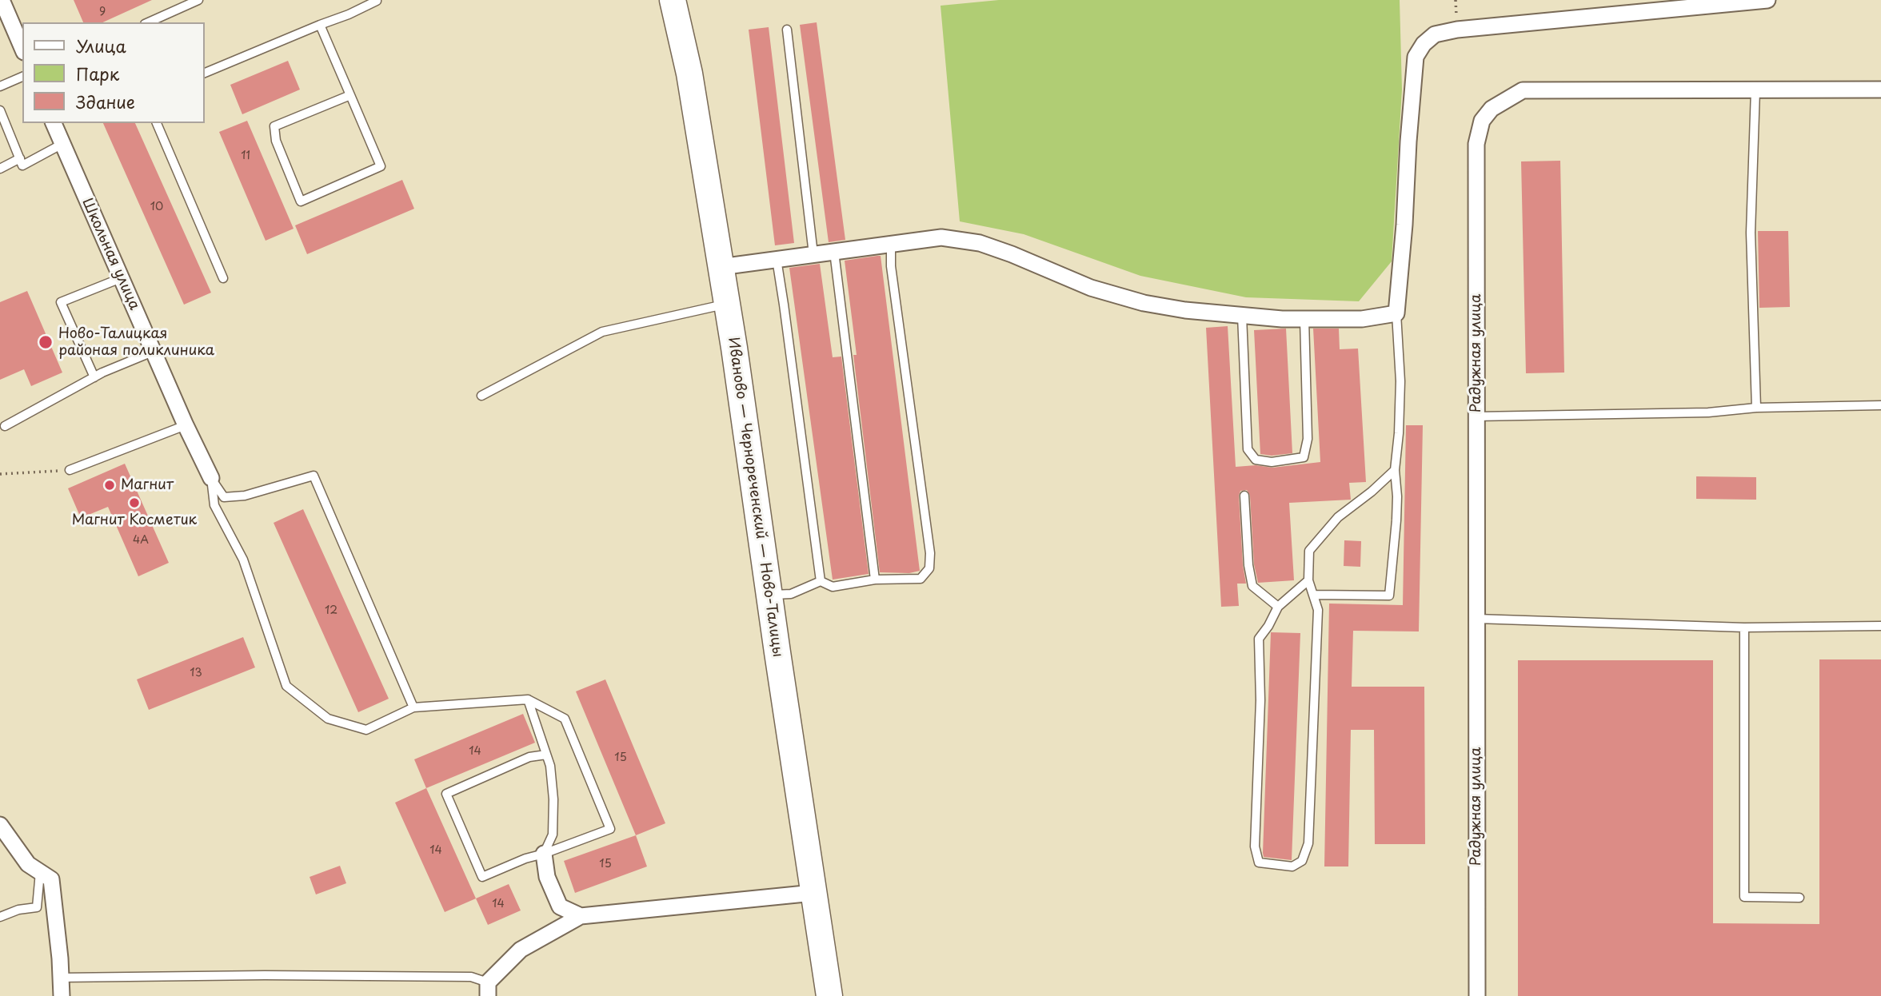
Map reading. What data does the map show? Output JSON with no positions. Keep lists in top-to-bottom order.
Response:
{
  "streets": {
    "main road": ["Иваново — Чернореченский — Ново-Талицы"],
    "street": ["Школьная улица", "Радужная улица"]
  },
  "places": ["Ново-Талицкая районая поликлиника", "Магнит", "Магнит Косметик"],
  "house_numbers": [
    "9",
    "11",
    "10",
    "4А",
    "12",
    "13",
    "14",
    "15",
    "14",
    "15",
    "14"
  ],
  "legend": ["Улица", "Парк", "Здание"]
}
